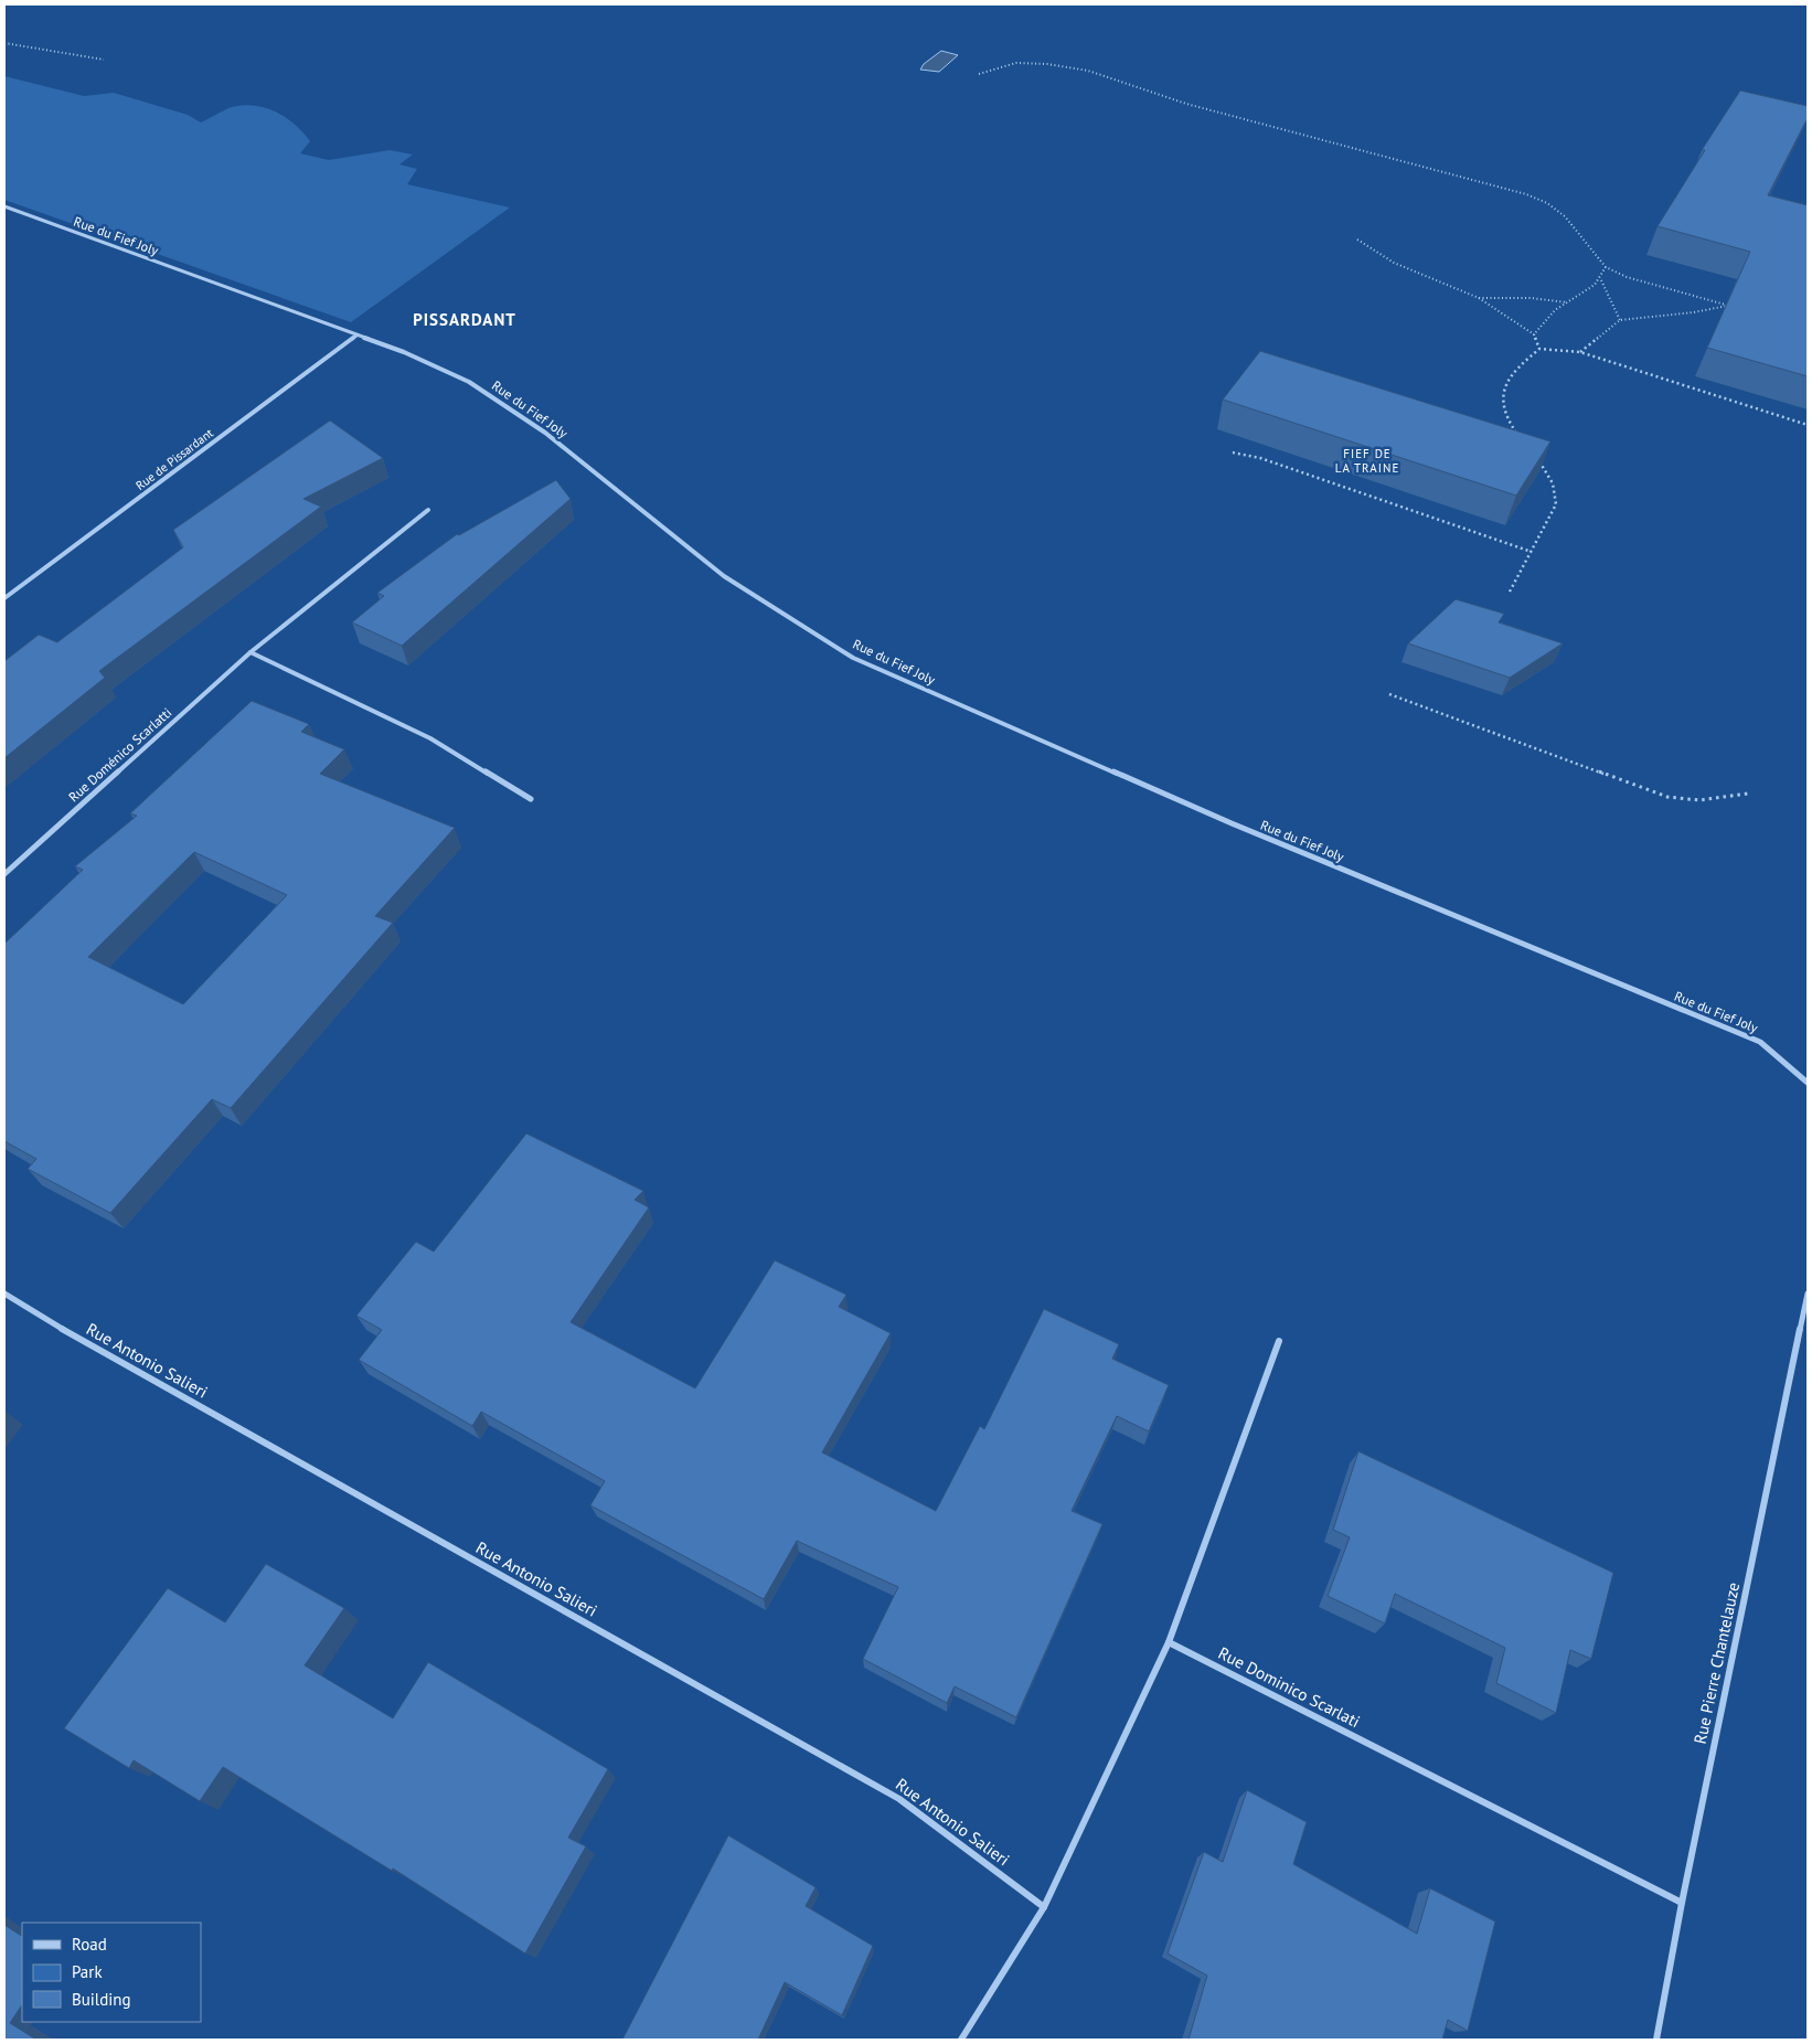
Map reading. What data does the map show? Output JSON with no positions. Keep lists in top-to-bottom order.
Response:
{
  "streets": {
    "street": [
      "Rue du Fief Joly",
      "Rue de Pissardant",
      "Rue Doménico Scarlatti",
      "Rue Antonio Salieri",
      "Rue Pierre Chantelauze",
      "Rue Dominico Scarlati"
    ]
  },
  "crossings": [
    ["Rue du Fief Joly", "Rue de Pissardant"],
    ["Rue Pierre Chantelauze", "Rue Dominico Scarlati"]
  ],
  "districts": ["PISSARDANT", "FIEF DE LA TRAINE"],
  "legend": ["Road", "Park", "Building"]
}
